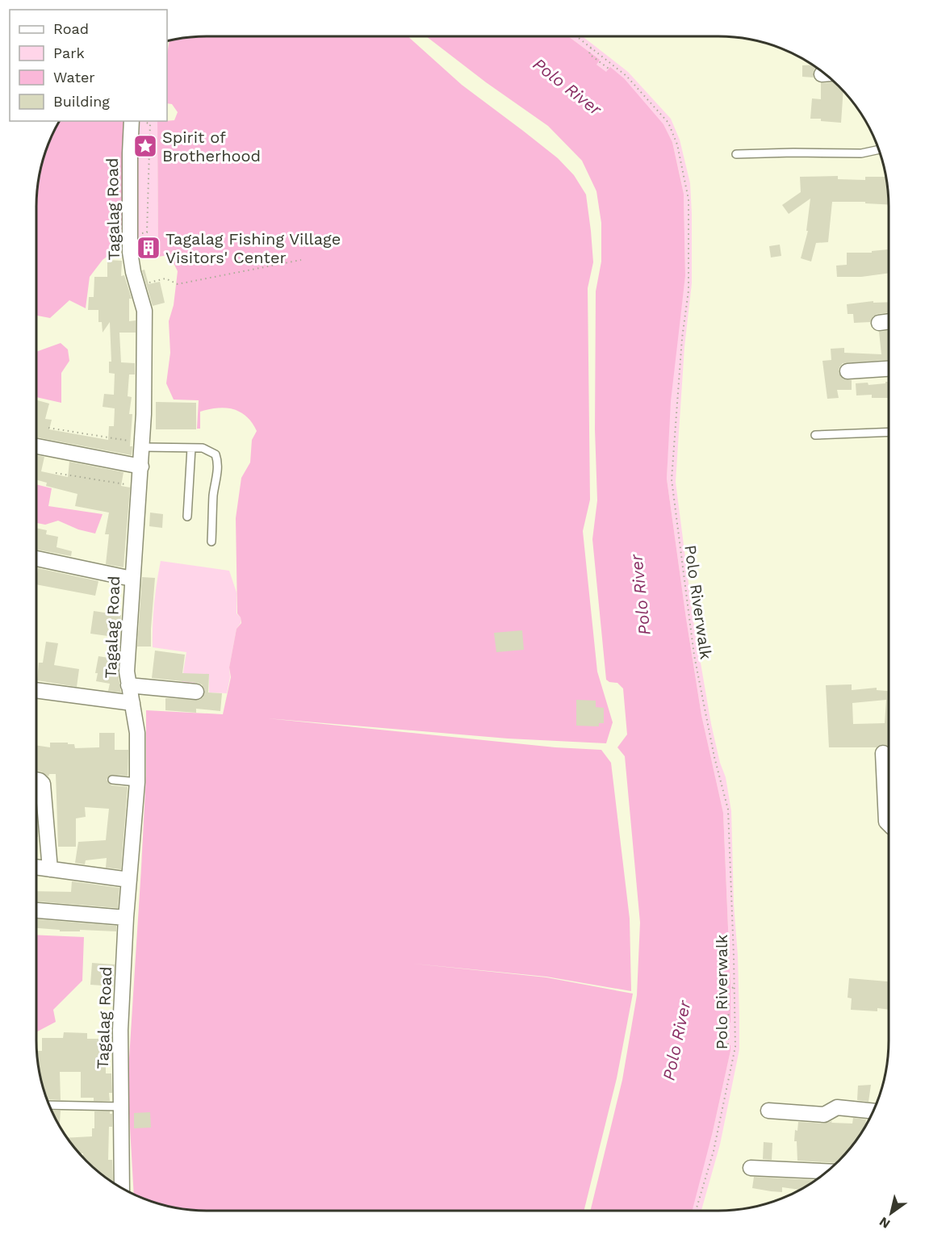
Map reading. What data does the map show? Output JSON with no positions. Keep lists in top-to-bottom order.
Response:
{
  "streets": {
    "street": ["Tagalag Road"],
    "path": ["Polo Riverwalk"]
  },
  "water": ["Polo River"],
  "places": {
    "place": ["Spirit of Brotherhood"],
    "building": ["Tagalag Fishing Village Visitors' Center"]
  },
  "legend": [
    "Road",
    "Park",
    "Water",
    "Building"
  ],
  "north": "bottom left"
}
